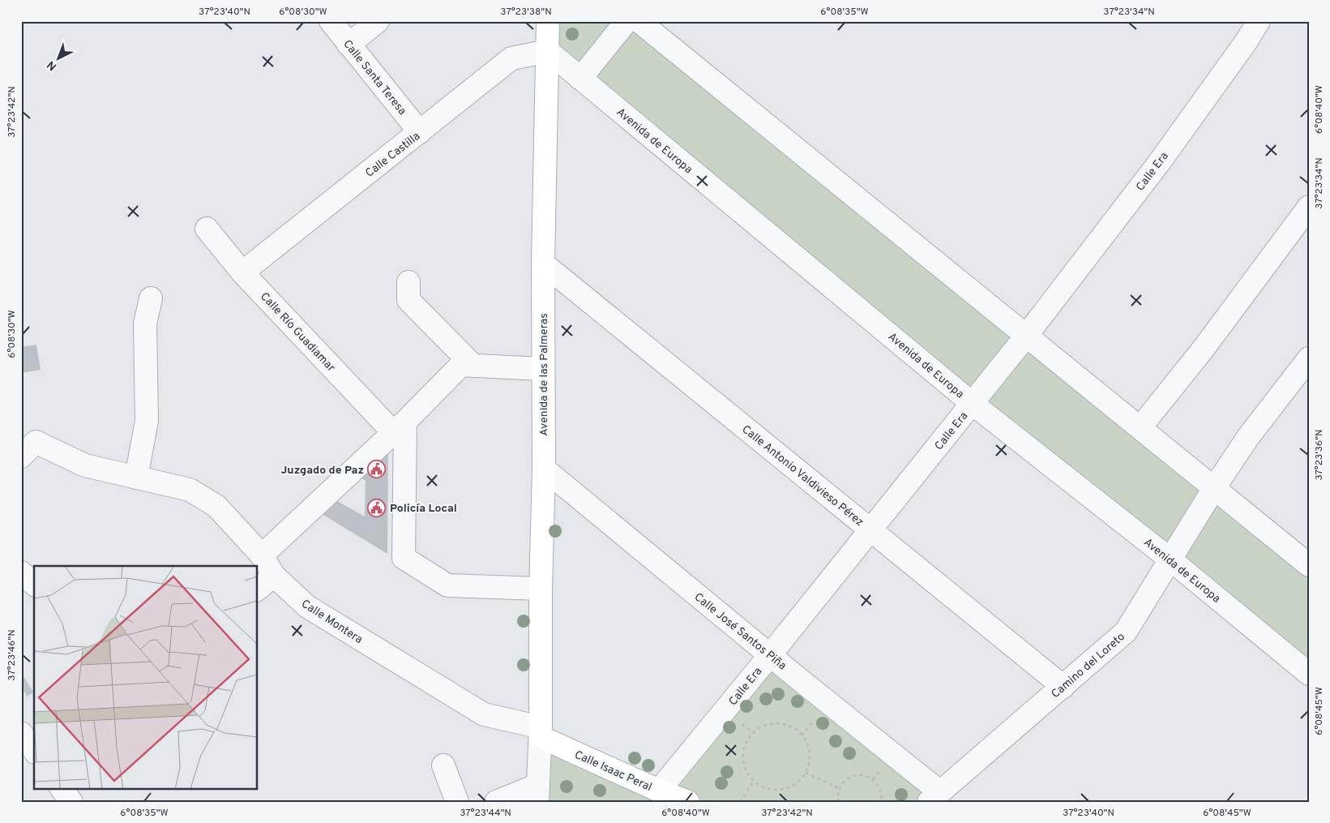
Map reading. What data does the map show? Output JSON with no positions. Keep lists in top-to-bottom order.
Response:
{
  "streets": {
    "main road": ["Avenida de las Palmeras", "Calle Isaac Peral"],
    "street": [
      "Calle Santa Teresa",
      "Avenida de Europa",
      "Calle Castilla",
      "Calle Era",
      "Calle Río Guadiamar",
      "Calle Antonio Valdivieso Pérez",
      "Calle Montera",
      "Calle José Santos Piña",
      "Camino del Loreto"
    ]
  },
  "crossings": [
    ["Calle Santa Teresa", "Calle Castilla"],
    ["Avenida de Europa", "Calle Castilla"],
    ["Avenida de Europa", "Calle Era"],
    ["Avenida de Europa", "Avenida de las Palmeras"],
    ["Avenida de Europa", "Camino del Loreto"],
    ["Calle Castilla", "Calle Río Guadiamar"],
    ["Calle Castilla", "Avenida de las Palmeras"],
    ["Calle Era", "Calle Antonio Valdivieso Pérez"],
    ["Calle Era", "Calle José Santos Piña"],
    ["Calle Era", "Calle Isaac Peral"],
    ["Avenida de las Palmeras", "Calle Antonio Valdivieso Pérez"],
    ["Avenida de las Palmeras", "Calle Montera"],
    ["Avenida de las Palmeras", "Calle José Santos Piña"],
    ["Avenida de las Palmeras", "Calle Isaac Peral"],
    ["Calle Antonio Valdivieso Pérez", "Camino del Loreto"],
    ["Calle Montera", "Calle Isaac Peral"],
    ["Calle José Santos Piña", "Camino del Loreto"]
  ],
  "places": {
    "public building": ["Juzgado de Paz", "Policía Local"]
  },
  "north": "bottom left",
  "coordinates": [
    "37°23'40\"N",
    "6°08'30\"W",
    "37°23'38\"N",
    "6°08'35\"W",
    "37°23'34\"N",
    "6°08'40\"W",
    "37°23'42\"N",
    "37°23'36\"N",
    "37°23'46\"N",
    "6°08'45\"W",
    "37°23'44\"N"
  ]
}
